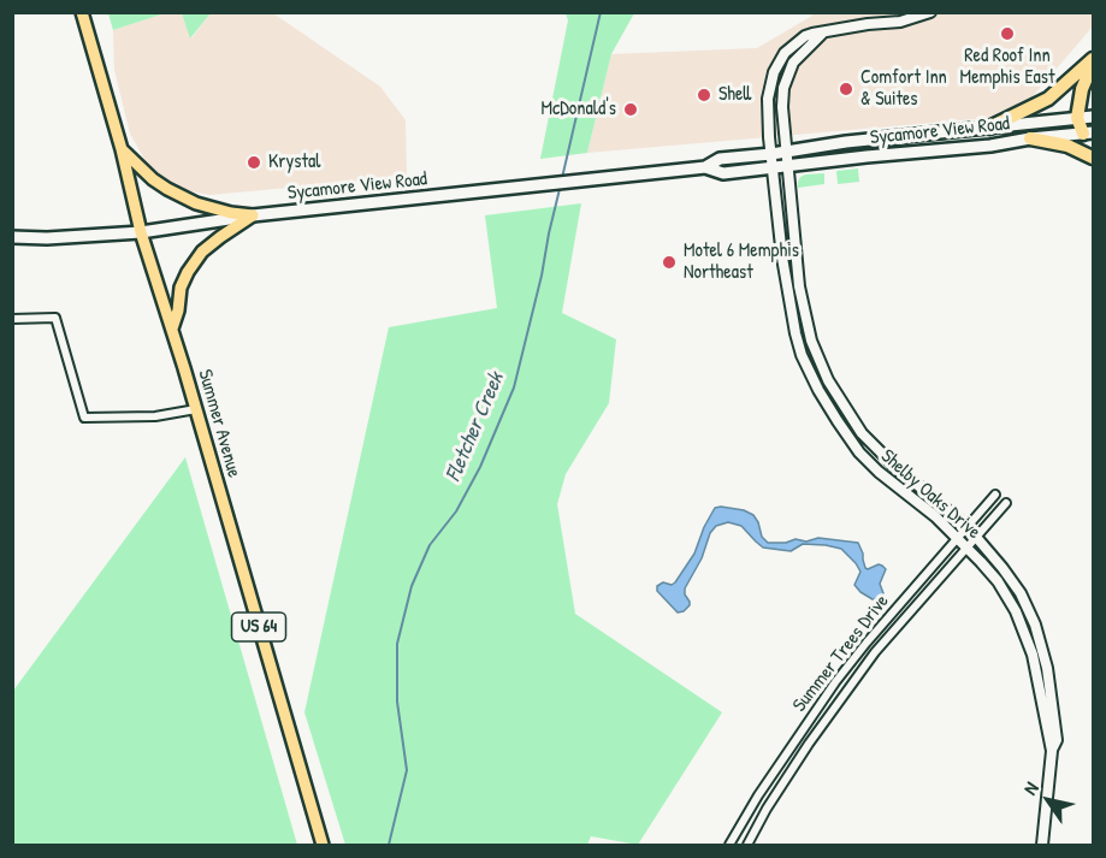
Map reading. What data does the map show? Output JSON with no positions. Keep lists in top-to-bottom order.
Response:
{
  "streets": {
    "main road": ["Sycamore View Road", "Summer Avenue", "US 64"],
    "street": ["Shelby Oaks Drive", "Summer Trees Drive"]
  },
  "crossings": [
    ["Sycamore View Road", "Summer Avenue"],
    ["Sycamore View Road", "Shelby Oaks Drive"],
    ["Shelby Oaks Drive", "Summer Trees Drive"]
  ],
  "water": ["Fletcher Creek"],
  "places": [
    "Red Roof Inn Memphis East",
    "Comfort Inn & Suites",
    "Shell",
    "McDonald's",
    "Krystal",
    "Motel 6 Memphis Northeast"
  ],
  "north": "top left"
}
